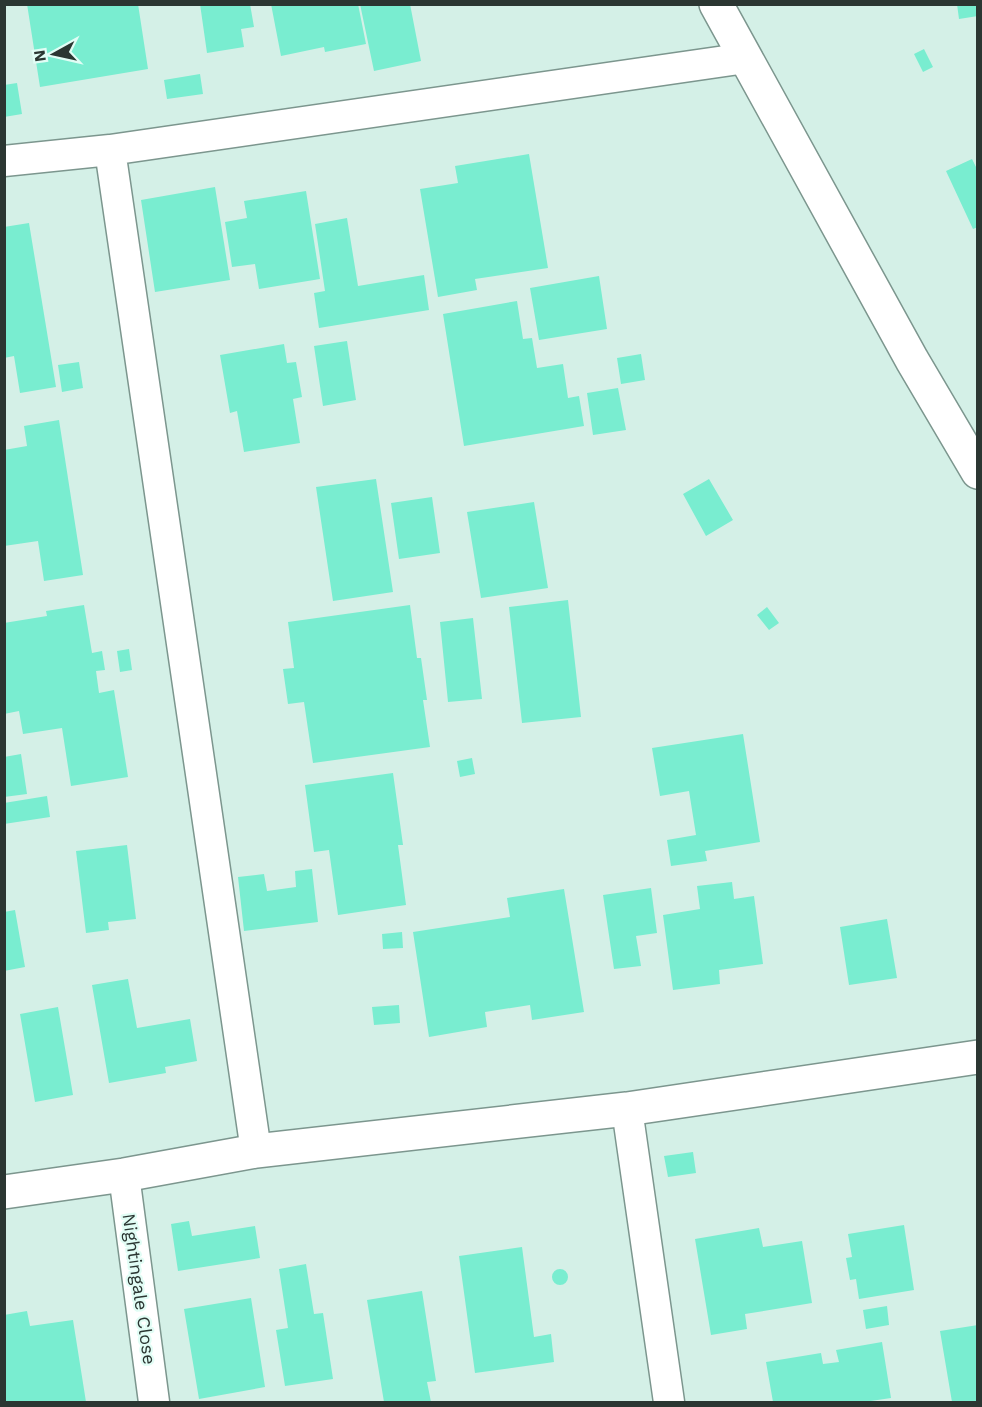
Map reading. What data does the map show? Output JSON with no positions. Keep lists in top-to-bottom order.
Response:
{
  "streets": {
    "street": ["Nightingale Close"]
  },
  "north": "left"
}
